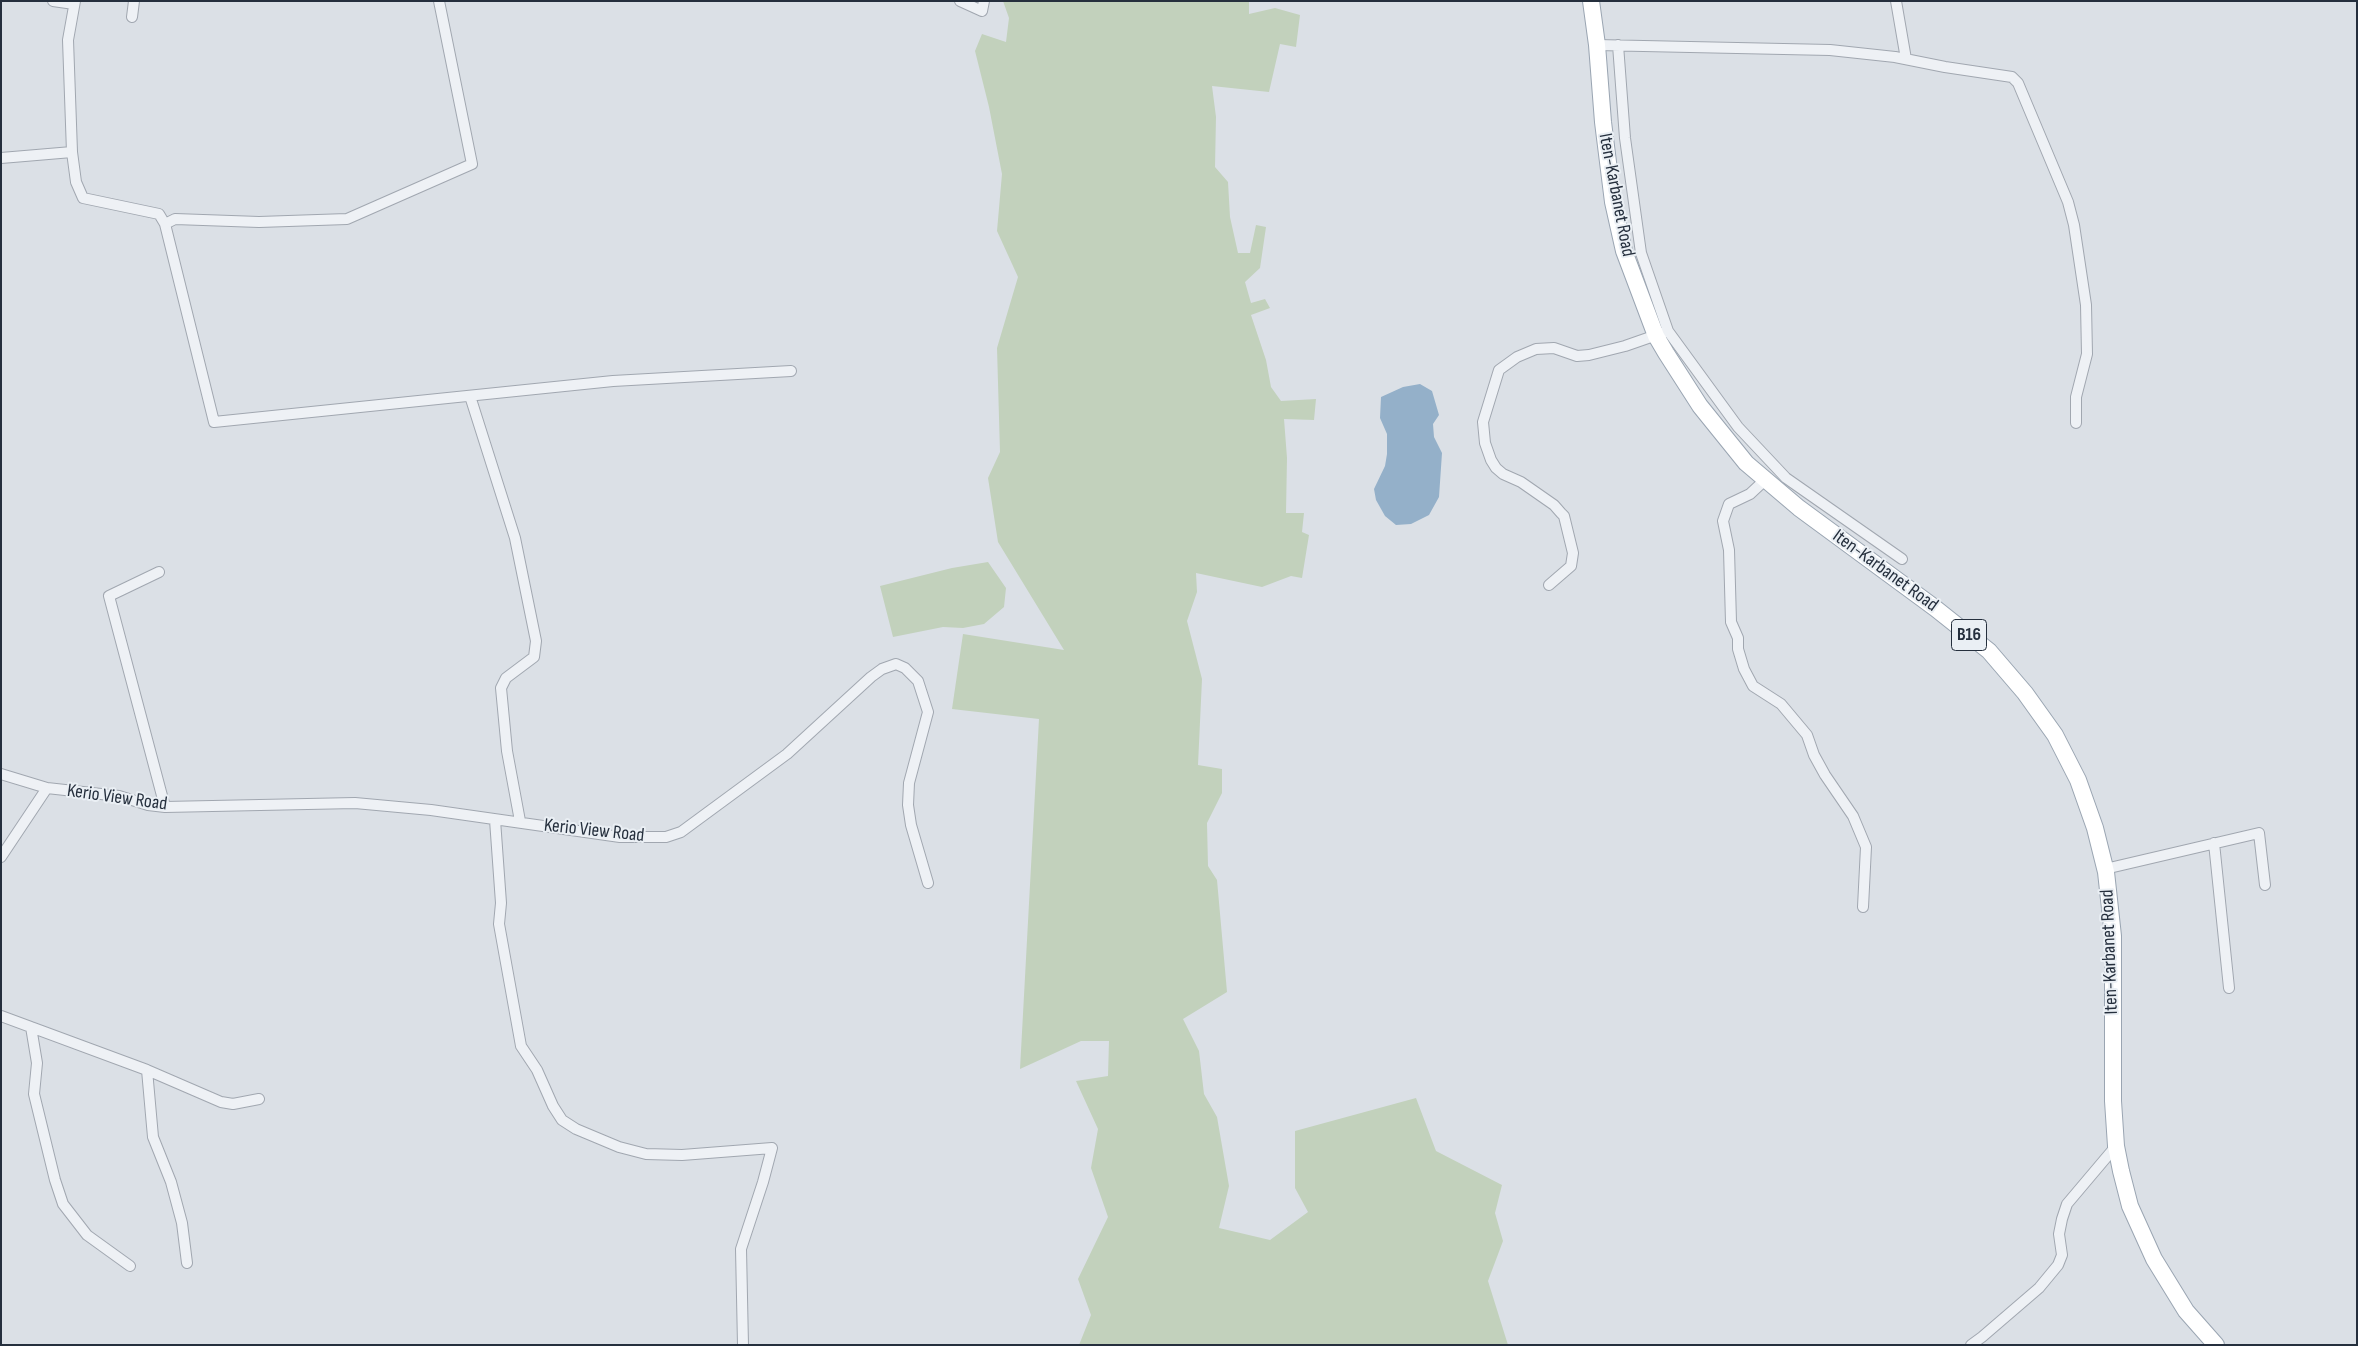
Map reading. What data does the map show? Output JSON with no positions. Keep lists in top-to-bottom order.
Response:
{
  "streets": {
    "main road": ["Iten-Karbanet Road", "B16"],
    "street": ["Kerio View Road"]
  }
}
